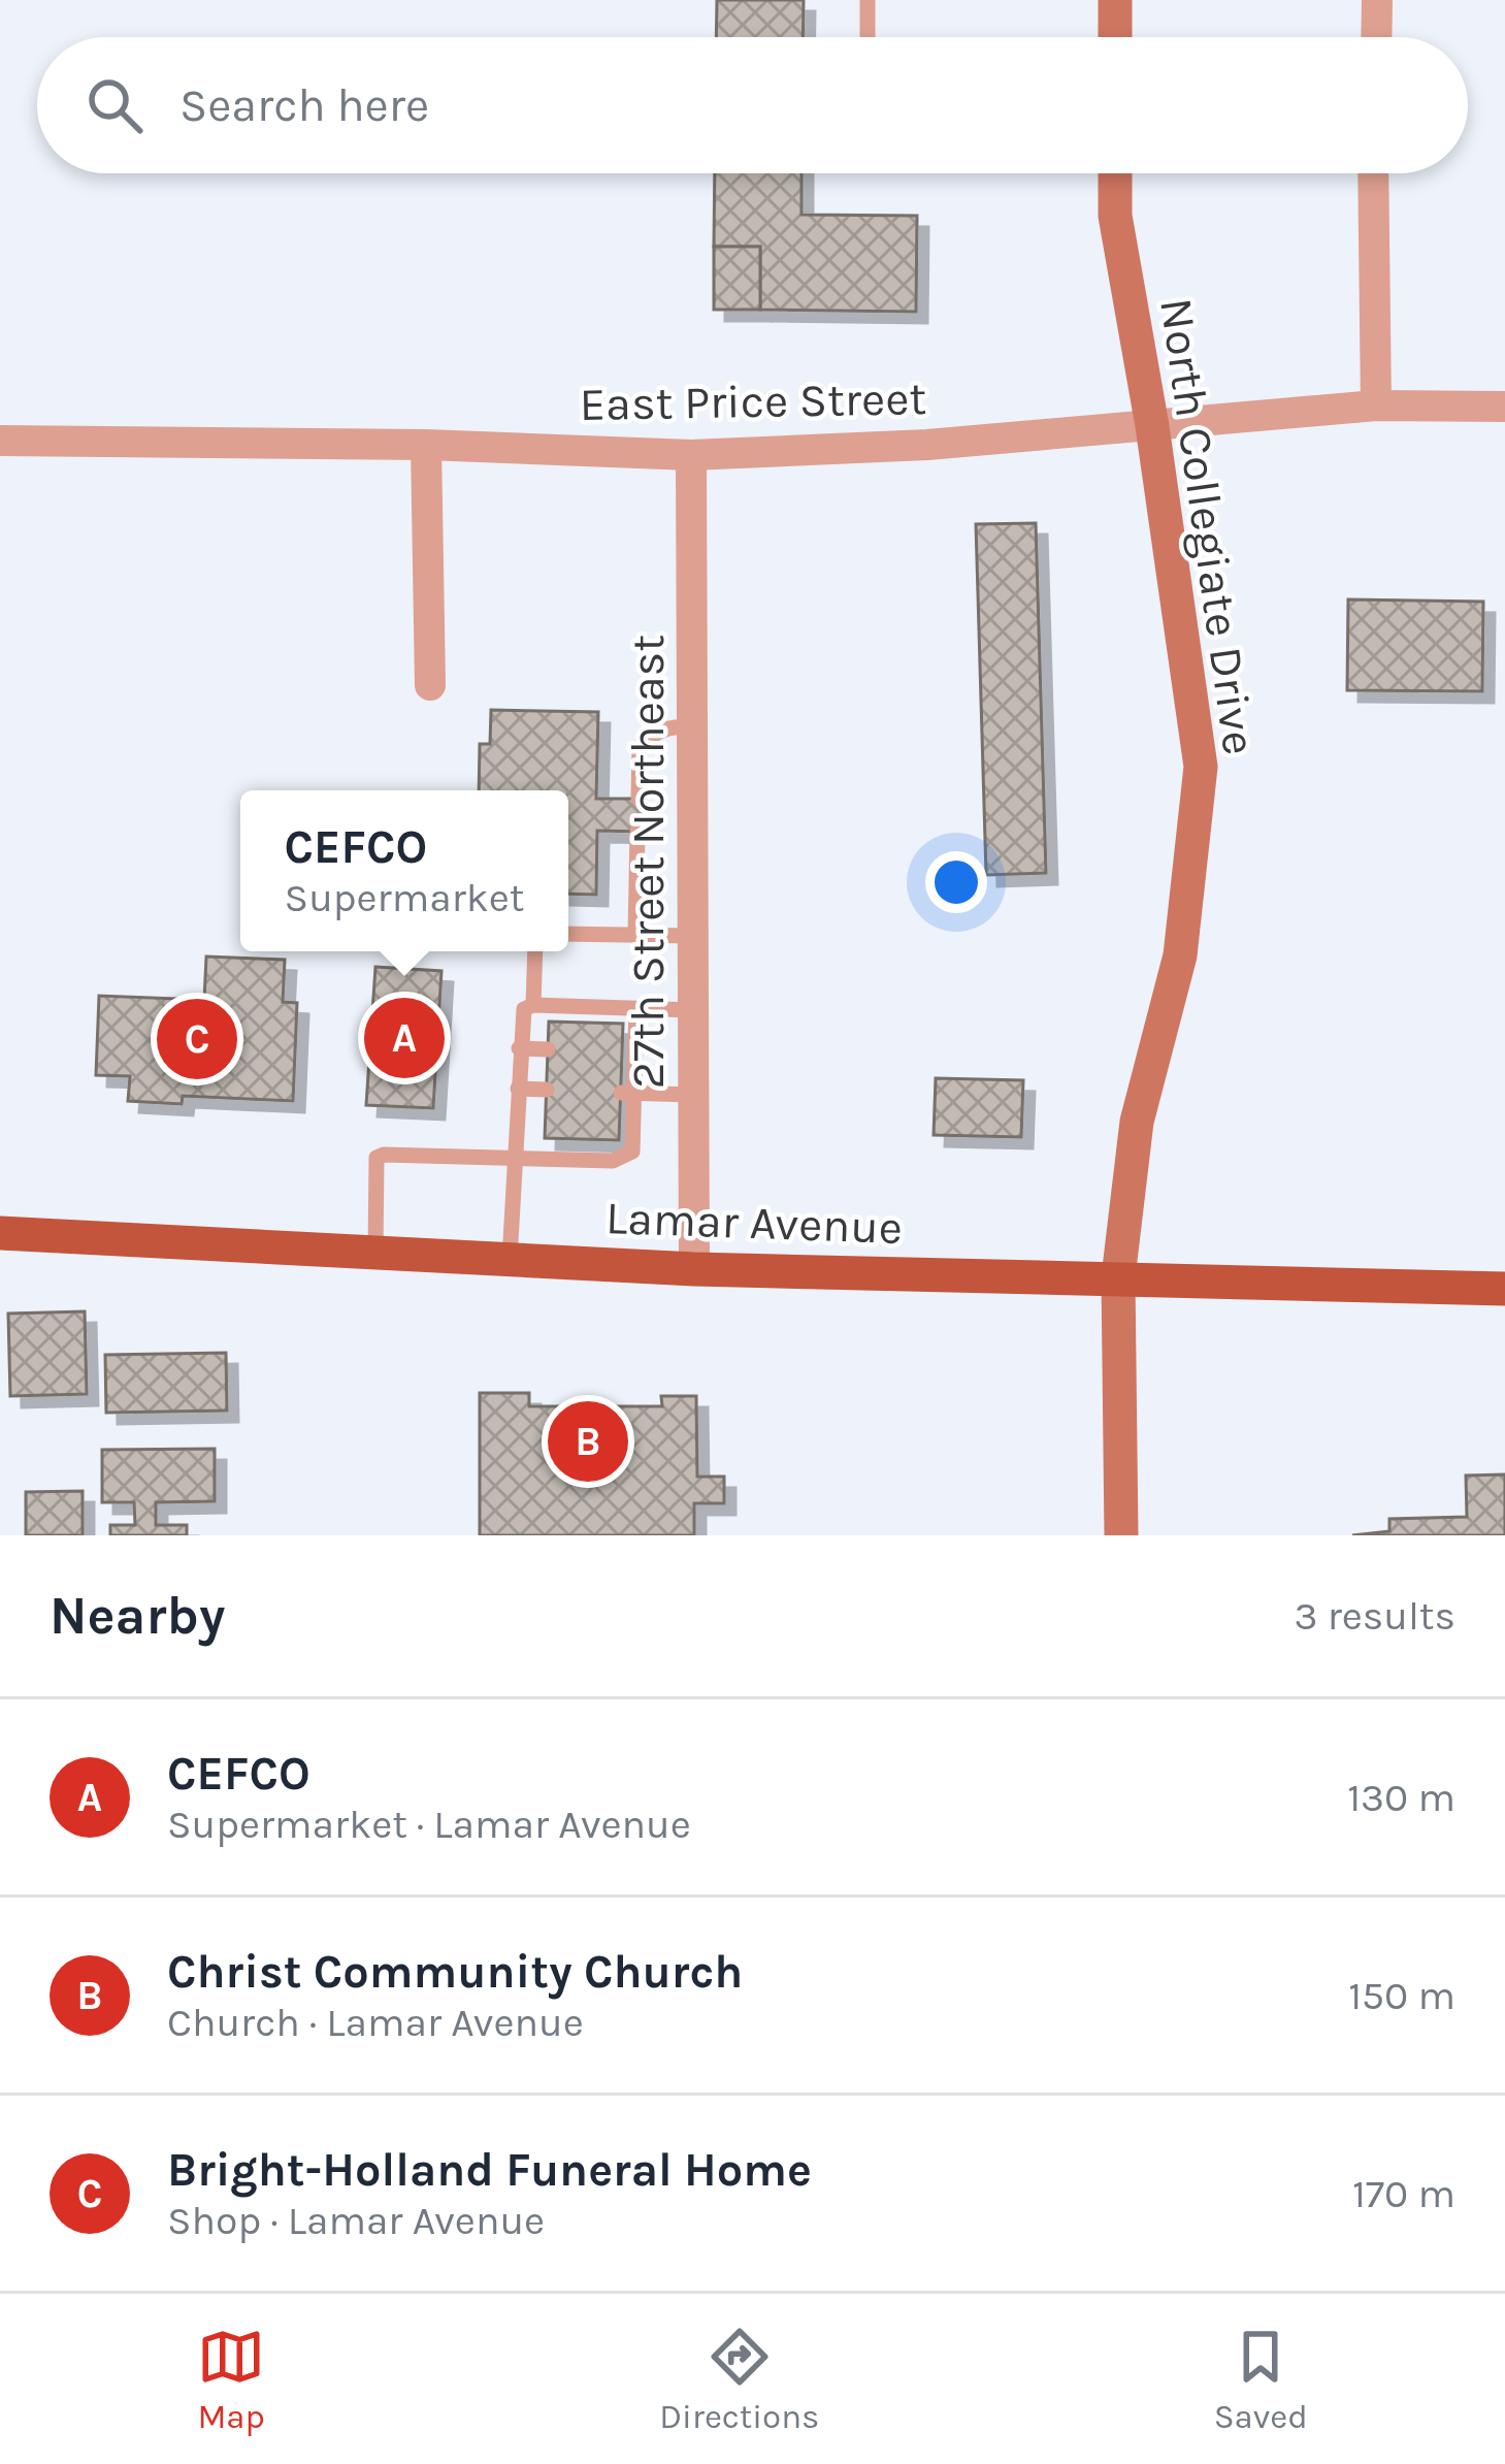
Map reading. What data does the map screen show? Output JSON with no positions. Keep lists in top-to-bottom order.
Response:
{
  "streets": {
    "main road": ["North Collegiate Drive", "Lamar Avenue"],
    "street": ["East Price Street", "27th Street Northeast"]
  },
  "crossings": [
    ["East Price Street", "North Collegiate Drive"],
    ["East Price Street", "27th Street Northeast"],
    ["North Collegiate Drive", "Lamar Avenue"],
    ["27th Street Northeast", "Lamar Avenue"]
  ],
  "page": {
    "search": "Search here",
    "popup": ["CEFCO", "Supermarket"],
    "pins": ["A", "C", "B"],
    "heading": ["Nearby", "3 results"],
    "list": [
      {
        "mark": "A",
        "name": "CEFCO",
        "note": "Supermarket · Lamar Avenue",
        "value": "130 m"
      },
      {
        "mark": "B",
        "name": "Christ Community Church",
        "note": "Church · Lamar Avenue",
        "value": "150 m"
      },
      {
        "mark": "C",
        "name": "Bright-Holland Funeral Home",
        "note": "Shop · Lamar Avenue",
        "value": "170 m"
      }
    ],
    "nav": ["Map", "Directions", "Saved"]
  }
}
